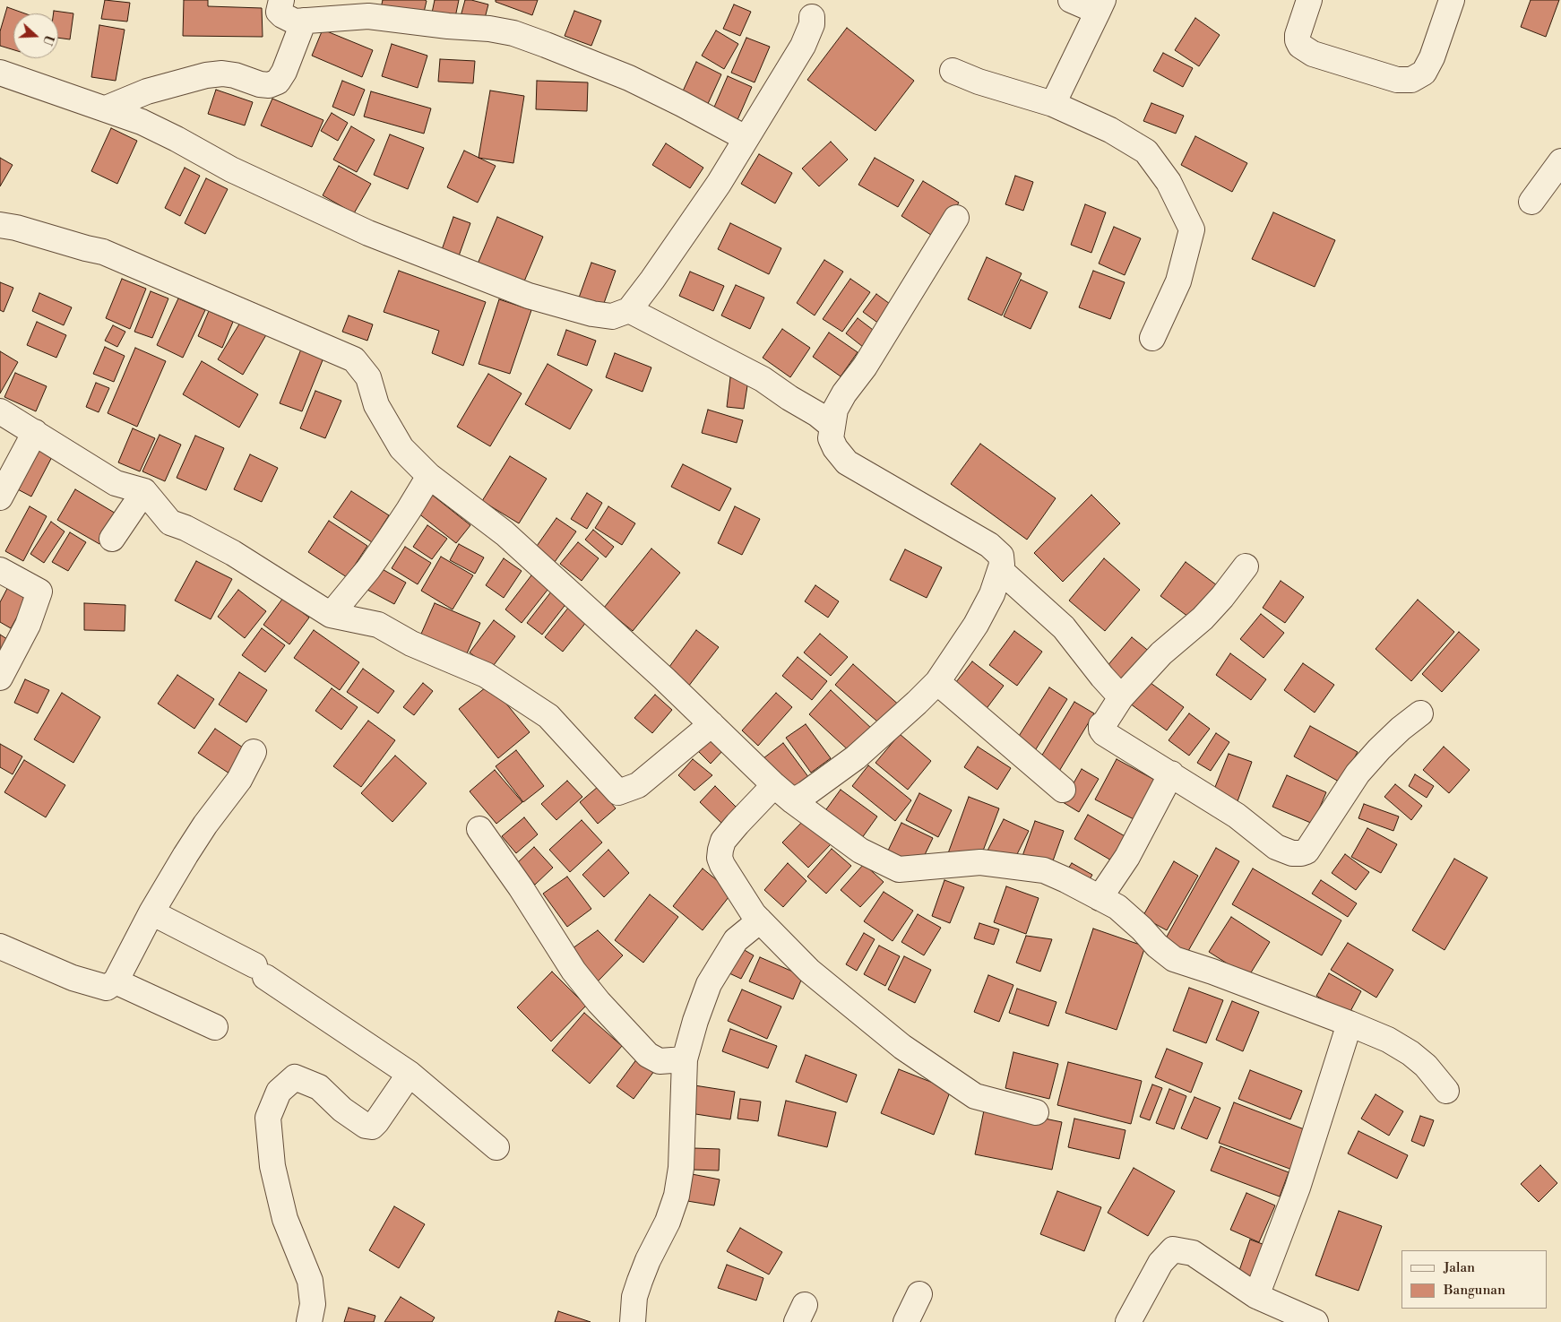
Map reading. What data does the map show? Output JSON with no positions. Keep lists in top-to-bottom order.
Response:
{
  "legend": ["Jalan", "Bangunan"],
  "north": "right"
}
